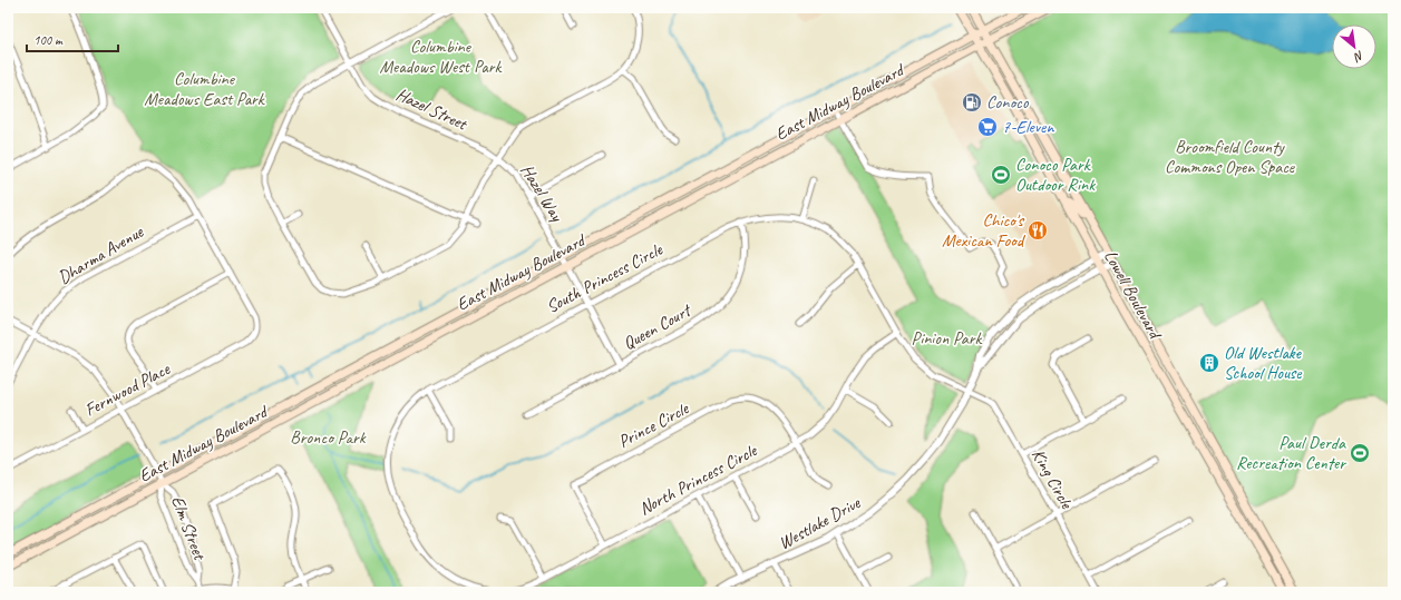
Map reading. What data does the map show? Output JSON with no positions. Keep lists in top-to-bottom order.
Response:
{
  "streets": {
    "main road": ["East Midway Boulevard", "Lowell Boulevard"],
    "street": [
      "Hazel Street",
      "Hazel Way",
      "Dharma Avenue",
      "South Princess Circle",
      "Queen Court",
      "Fernwood Place",
      "Prince Circle",
      "King Circle",
      "North Princess Circle",
      "Westlake Drive",
      "Elm Street"
    ]
  },
  "crossings": [
    ["East Midway Boulevard", "Hazel Way"],
    ["East Midway Boulevard", "Lowell Boulevard"],
    ["East Midway Boulevard", "Elm Street"],
    ["Hazel Street", "Hazel Way"],
    ["Hazel Way", "South Princess Circle"],
    ["Hazel Way", "Queen Court"],
    ["South Princess Circle", "Queen Court"],
    ["South Princess Circle", "King Circle"],
    ["South Princess Circle", "North Princess Circle"],
    ["South Princess Circle", "Westlake Drive"],
    ["Lowell Boulevard", "Westlake Drive"],
    ["Prince Circle", "North Princess Circle"],
    ["King Circle", "Westlake Drive"]
  ],
  "parks": [
    "Columbine Meadows West Park",
    "Columbine Meadows East Park",
    "Broomfield County Commons Open Space",
    "Pinion Park",
    "Bronco Park"
  ],
  "places": {
    "fuel station": ["Conoco"],
    "supermarket": ["7-Eleven"],
    "sports": ["Conoco Park Outdoor Rink", "Paul Derda Recreation Center"],
    "restaurant": ["Chico's Mexican Food"],
    "building": ["Old Westlake School House"]
  },
  "scale_bar": "100 m",
  "north": "bottom right"
}
